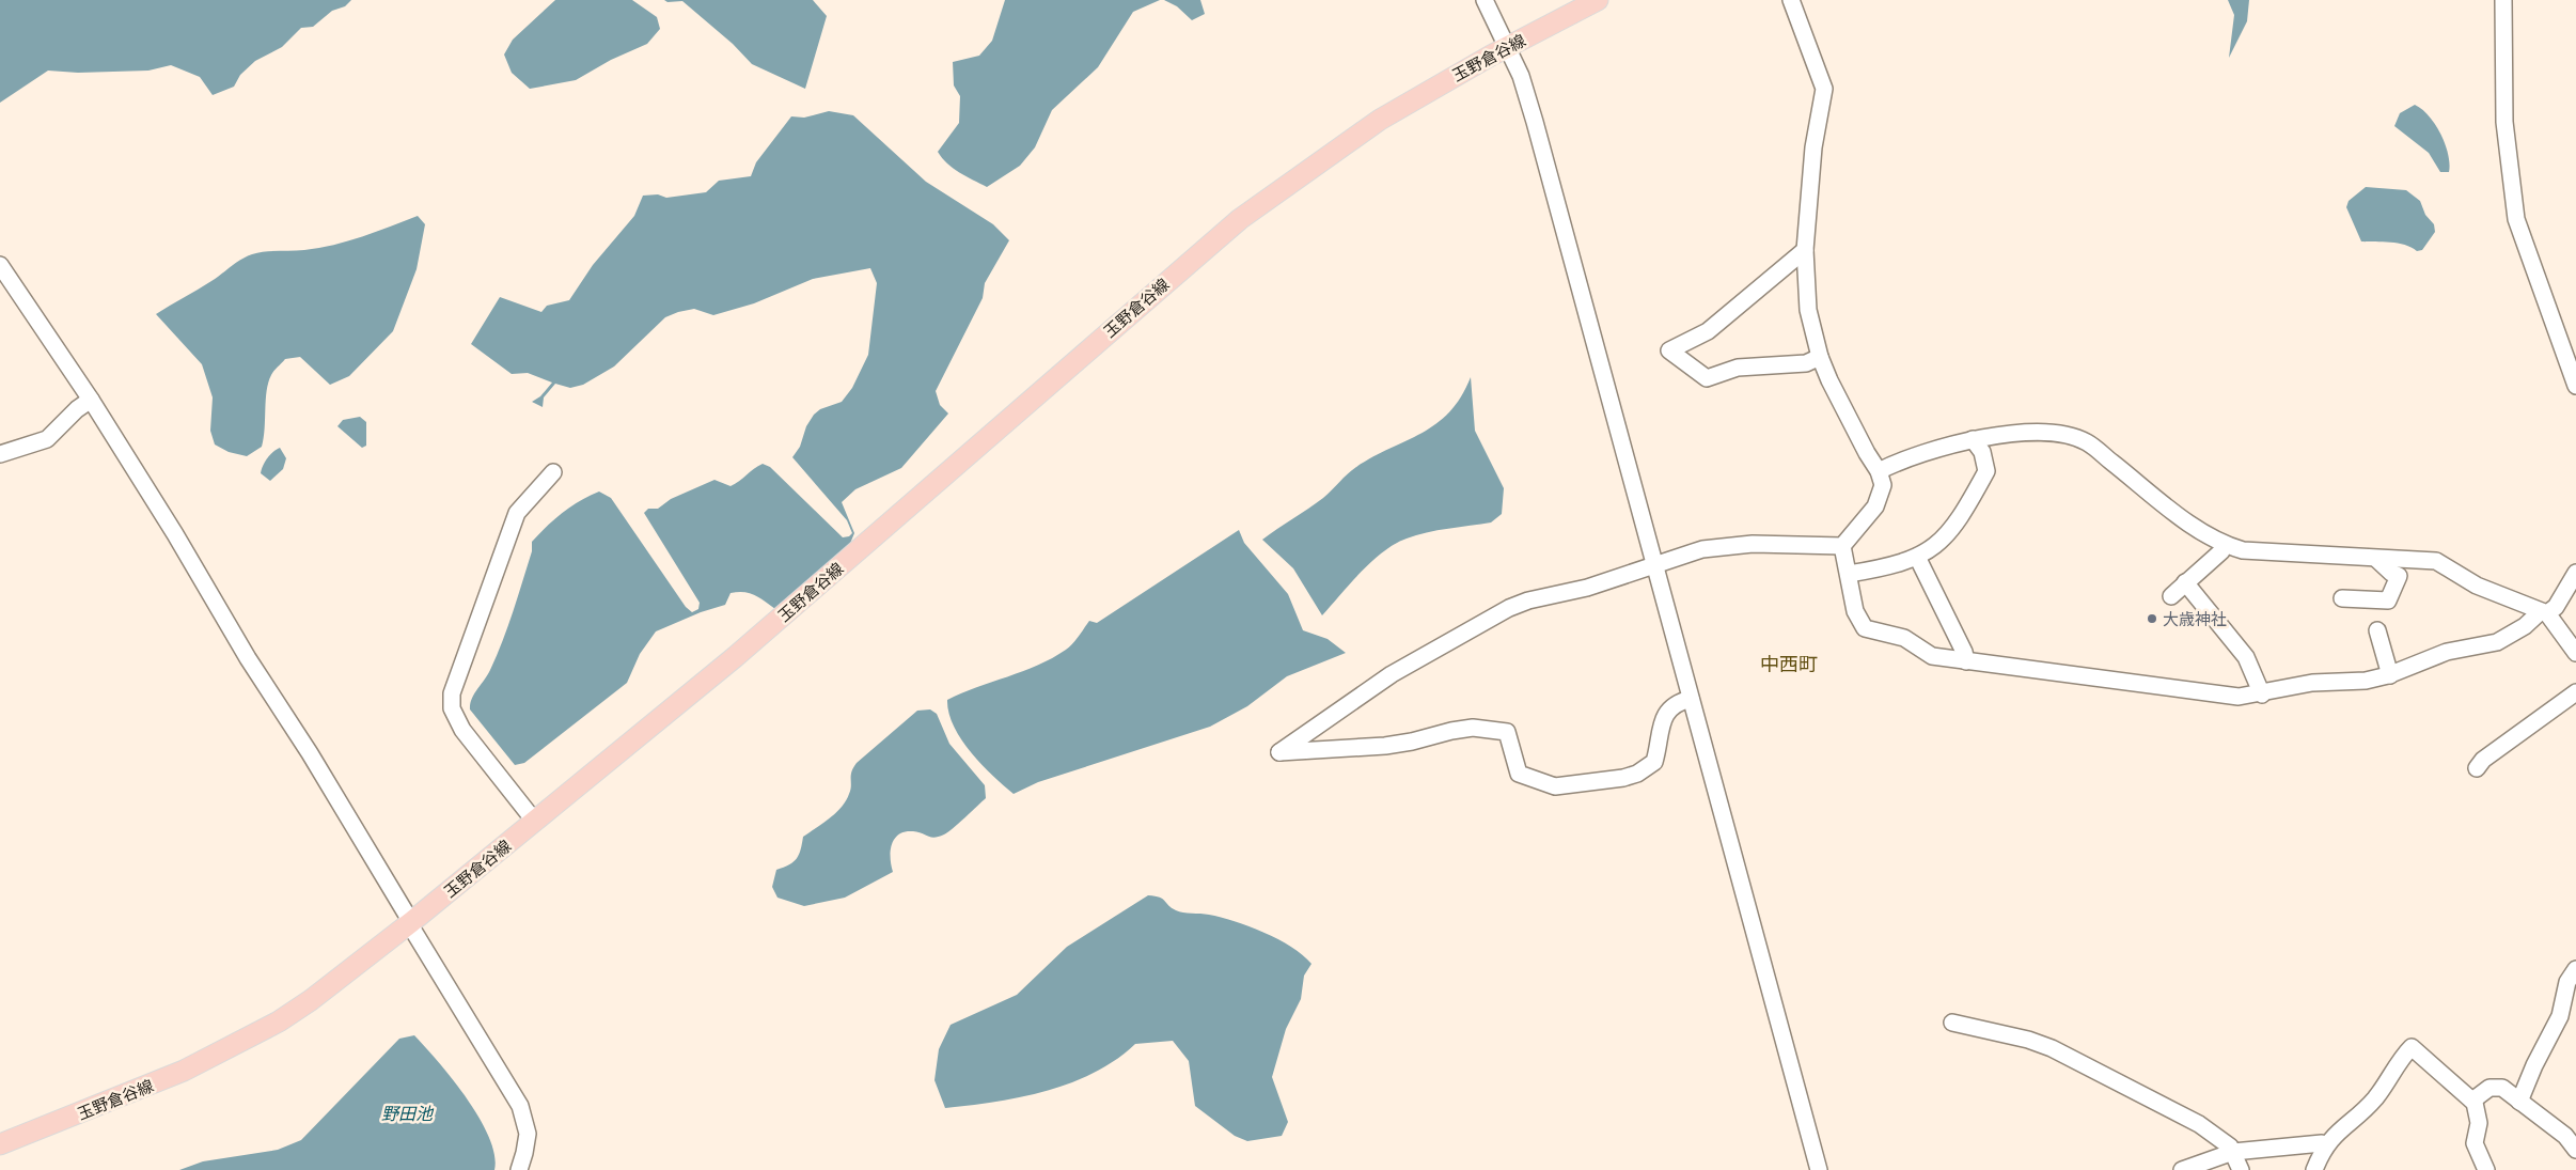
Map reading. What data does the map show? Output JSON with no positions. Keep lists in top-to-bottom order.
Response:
{
  "streets": {
    "main road": ["玉野倉谷線"]
  },
  "districts": ["中西町"],
  "water": ["野田池"],
  "places": ["大歳神社"]
}
